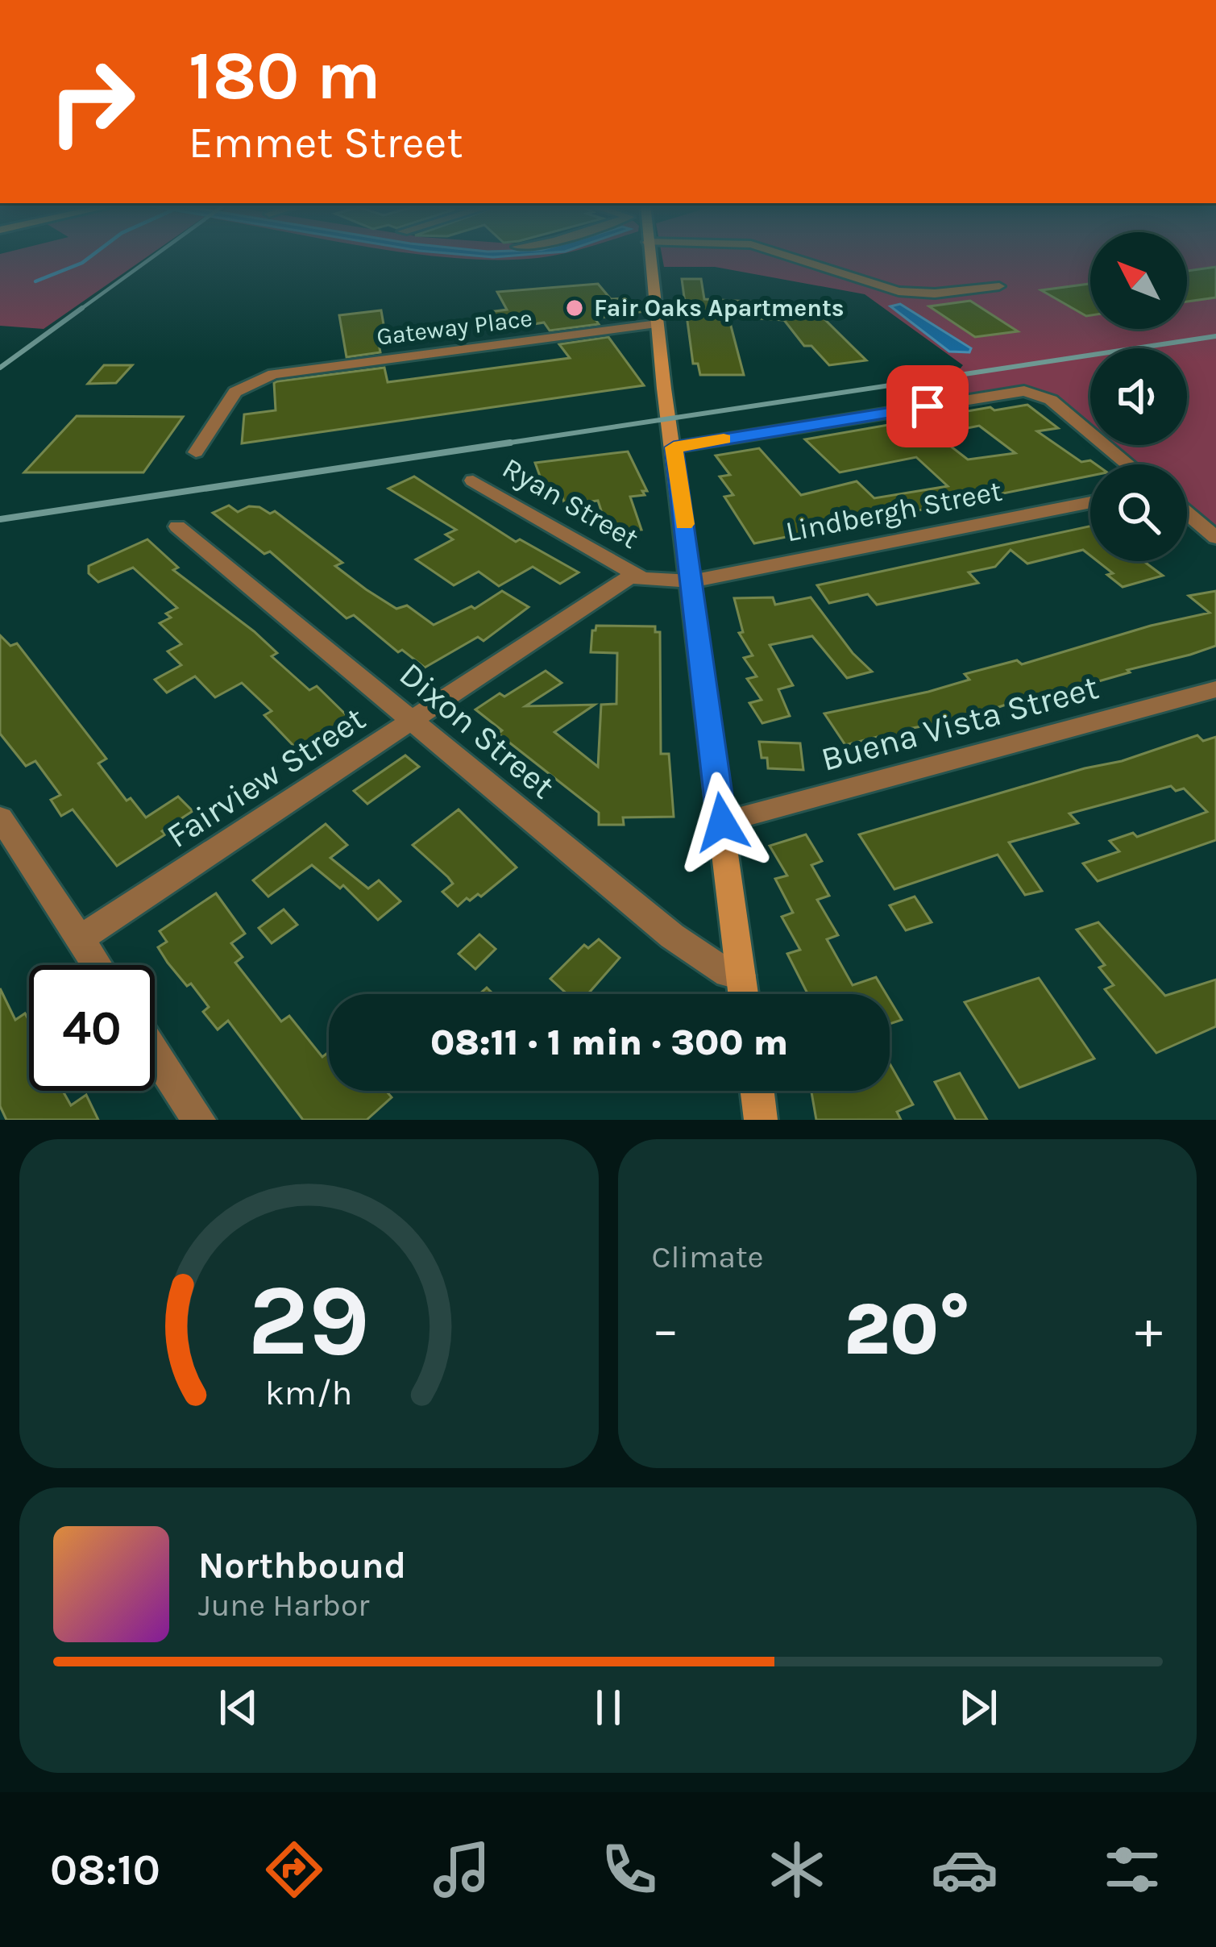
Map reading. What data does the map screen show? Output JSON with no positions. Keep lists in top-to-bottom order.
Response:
{
  "streets": {
    "street": [
      "Gateway Place",
      "Ryan Street",
      "Lindbergh Street",
      "Buena Vista Street",
      "Dixon Street",
      "Fairview Street"
    ]
  },
  "crossings": [
    ["Ryan Street", "Fairview Street"],
    ["Dixon Street", "Fairview Street"]
  ],
  "places": ["Fair Oaks Apartments"],
  "north": "top left",
  "page": {
    "turn": ["180 m", "Emmet Street"],
    "limit": "40",
    "trip": "08:11 · 1 min · 300 m",
    "tile": "Climate",
    "heat": ["−", "20°", "+"],
    "song": ["Northbound", "June Harbor"],
    "tabs": "08:10",
    "gauge": ["29", "km/h"]
  }
}
